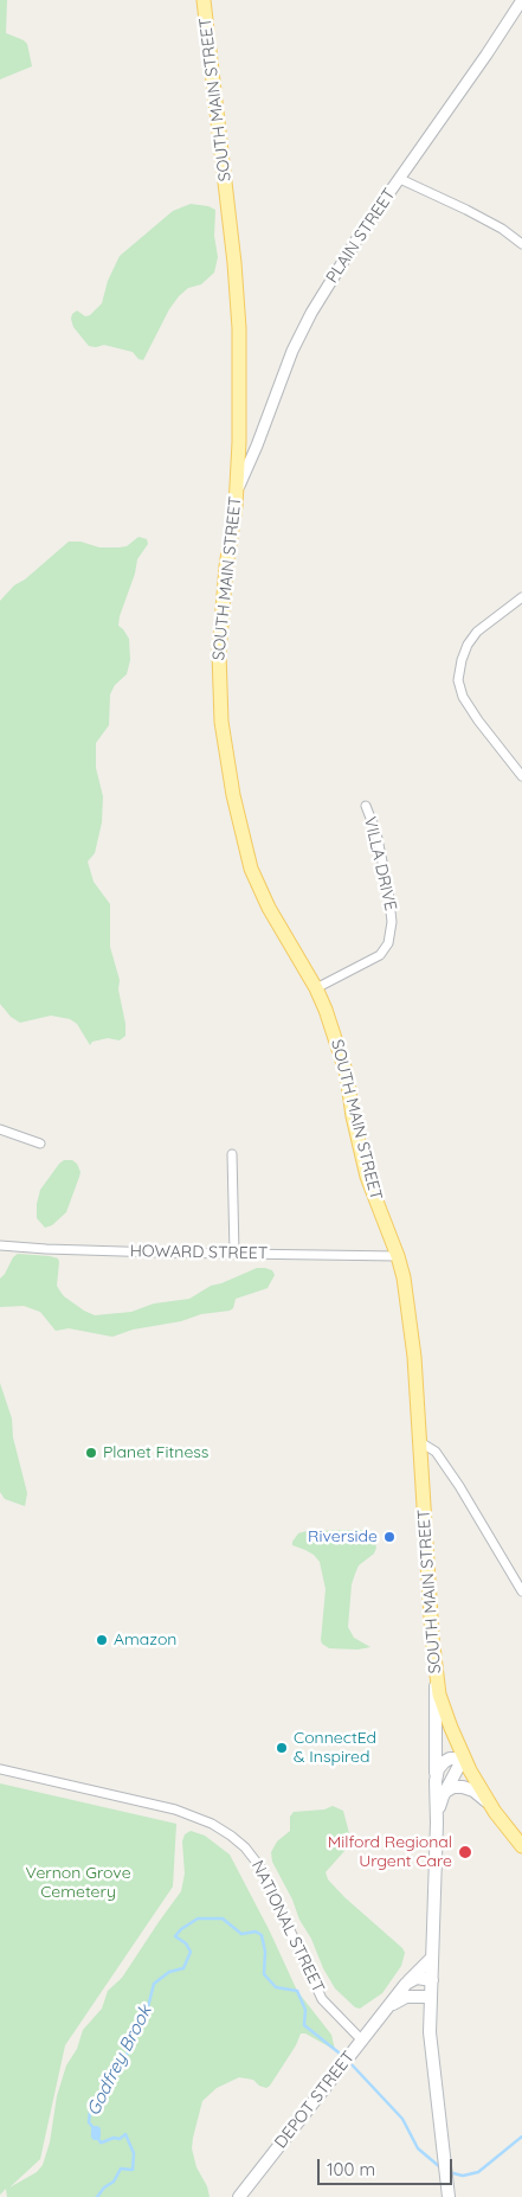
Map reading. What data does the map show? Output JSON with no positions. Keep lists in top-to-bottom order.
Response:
{
  "streets": {
    "main road": ["SOUTH MAIN STREET", "DEPOT STREET"],
    "street": [
      "PLAIN STREET",
      "VILLA DRIVE",
      "HOWARD STREET",
      "NATIONAL STREET"
    ]
  },
  "crossings": [
    ["SOUTH MAIN STREET", "PLAIN STREET"],
    ["SOUTH MAIN STREET", "VILLA DRIVE"],
    ["SOUTH MAIN STREET", "HOWARD STREET"],
    ["NATIONAL STREET", "DEPOT STREET"]
  ],
  "water": ["Godfrey Brook"],
  "parks": ["Vernon Grove Cemetery"],
  "places": [
    "Planet Fitness",
    "Riverside",
    "Amazon",
    "ConnectEd & Inspired",
    "Milford Regional Urgent Care"
  ],
  "scale_bar": "100 m"
}
